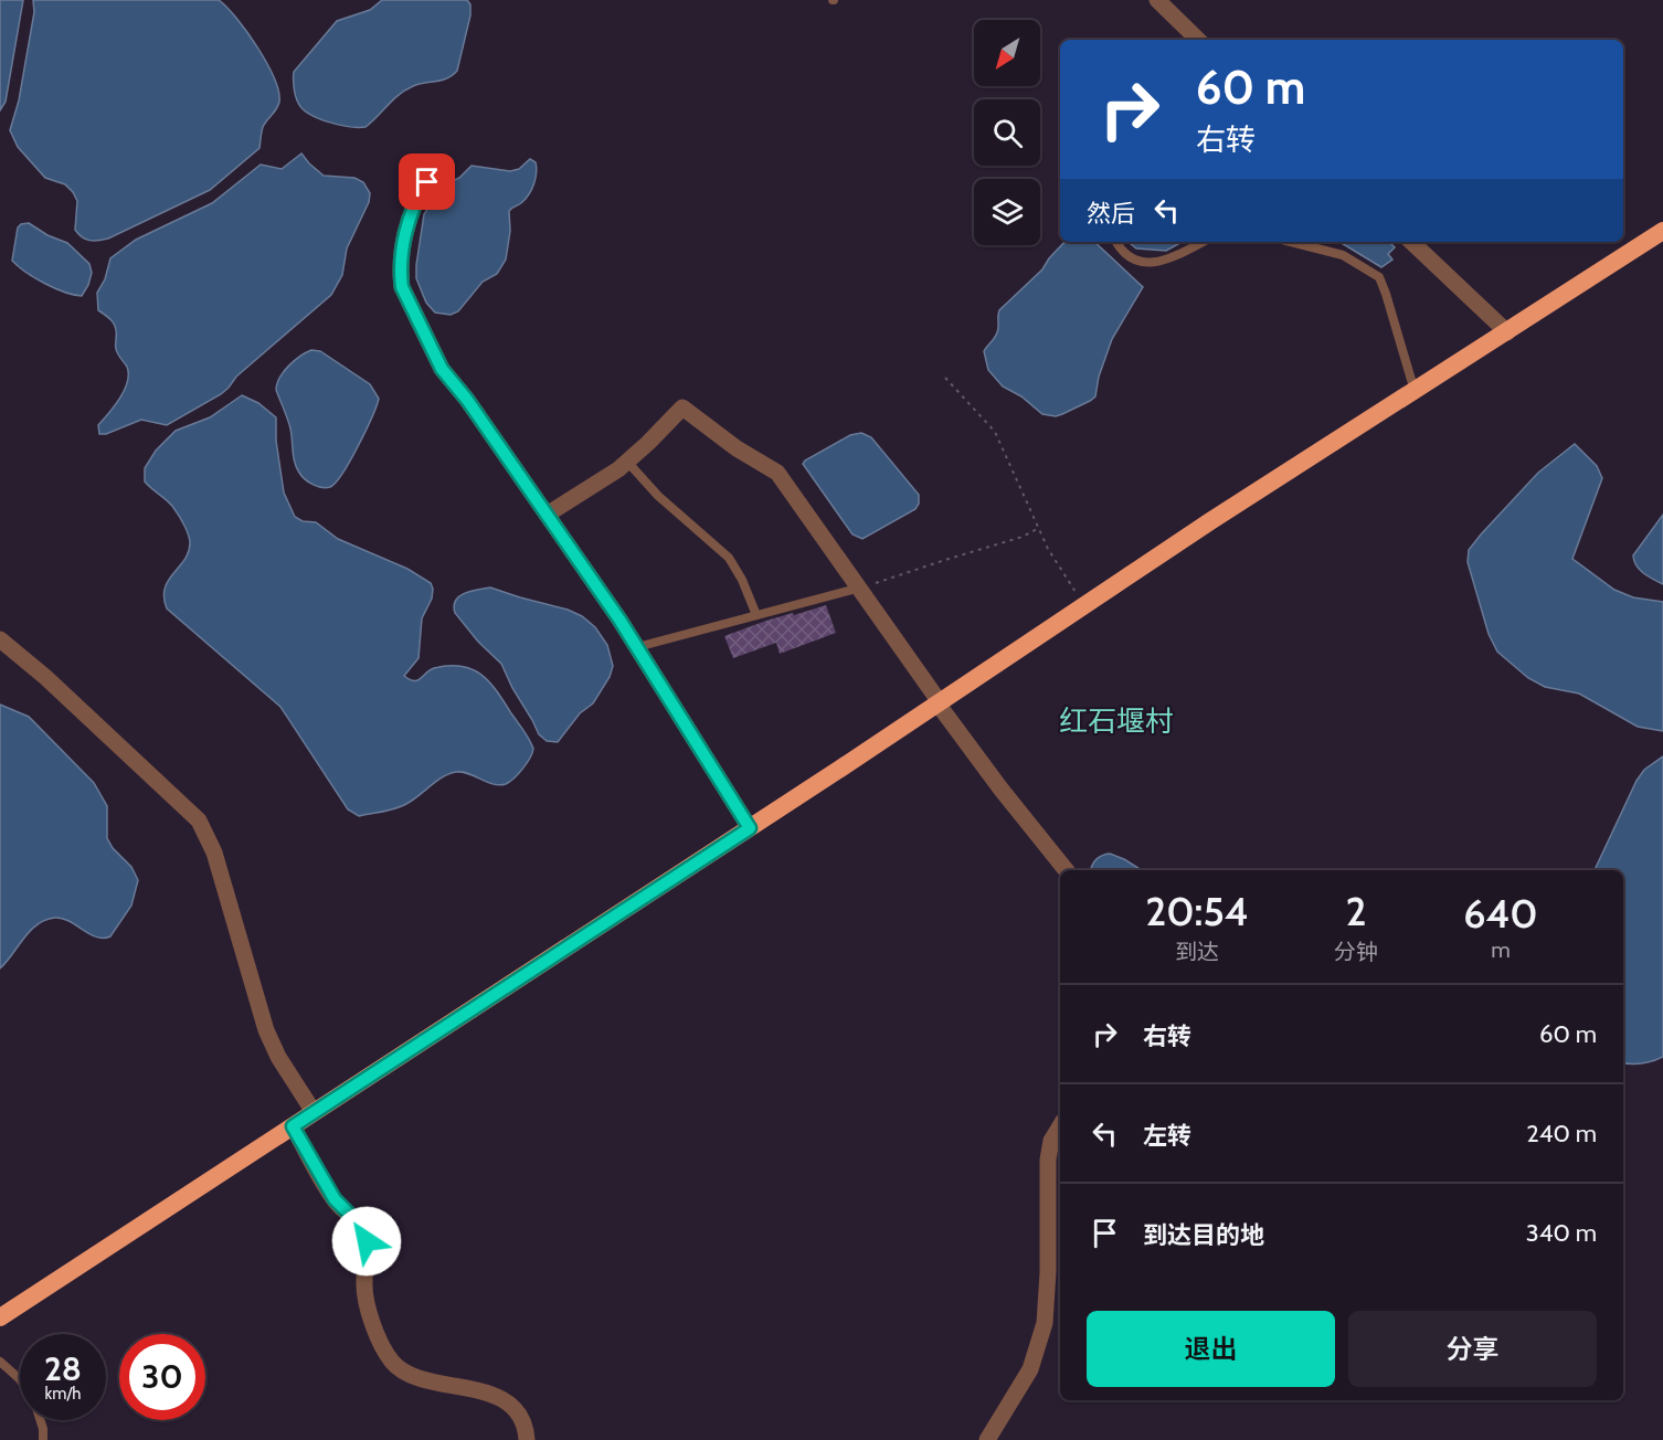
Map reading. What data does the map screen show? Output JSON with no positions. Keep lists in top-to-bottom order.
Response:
{
  "districts": ["红石堰村"],
  "north": "bottom left",
  "page": {
    "turn": ["60 m", "右转"],
    "then": "然后",
    "eta": [
      "20:54",
      "到达",
      "2",
      "分钟",
      "640",
      "m"
    ],
    "list": [
      {
        "name": "右转",
        "value": "60 m"
      },
      {
        "name": "左转",
        "value": "240 m"
      },
      {
        "name": "到达目的地",
        "value": "340 m"
      }
    ],
    "buttons": ["退出", "分享"],
    "speed": "28 km/h",
    "limit": "30"
  }
}
